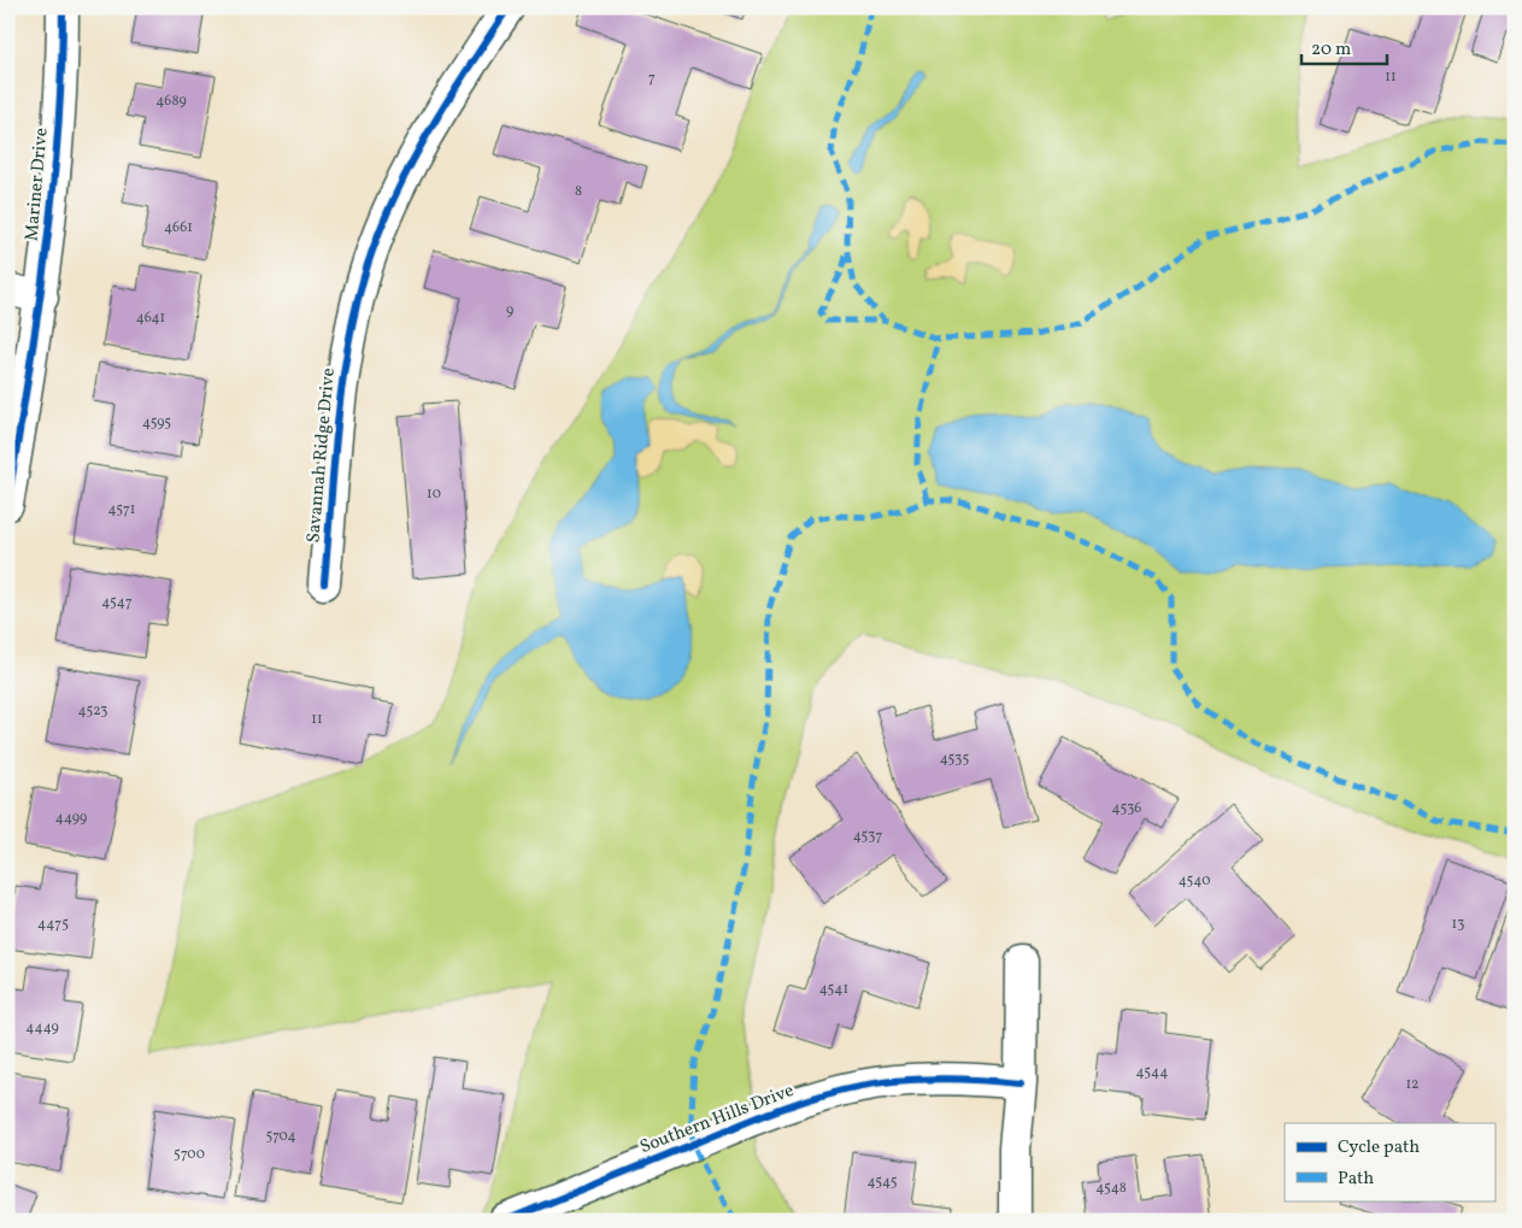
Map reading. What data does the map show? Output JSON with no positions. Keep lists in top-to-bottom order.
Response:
{
  "streets": {
    "street": ["Mariner Drive", "Savannah Ridge Drive", "Southern Hills Drive"]
  },
  "house_numbers": [
    "11",
    "7",
    "4689",
    "8",
    "4661",
    "9",
    "4641",
    "4595",
    "10",
    "4571",
    "4547",
    "4523",
    "11",
    "4535",
    "4536",
    "4499",
    "4537",
    "4540",
    "4475",
    "13",
    "4541",
    "4449",
    "4544",
    "12",
    "5704",
    "5700",
    "4545",
    "4548"
  ],
  "legend": ["Cycle path", "Path"],
  "scale_bar": "20 m"
}
